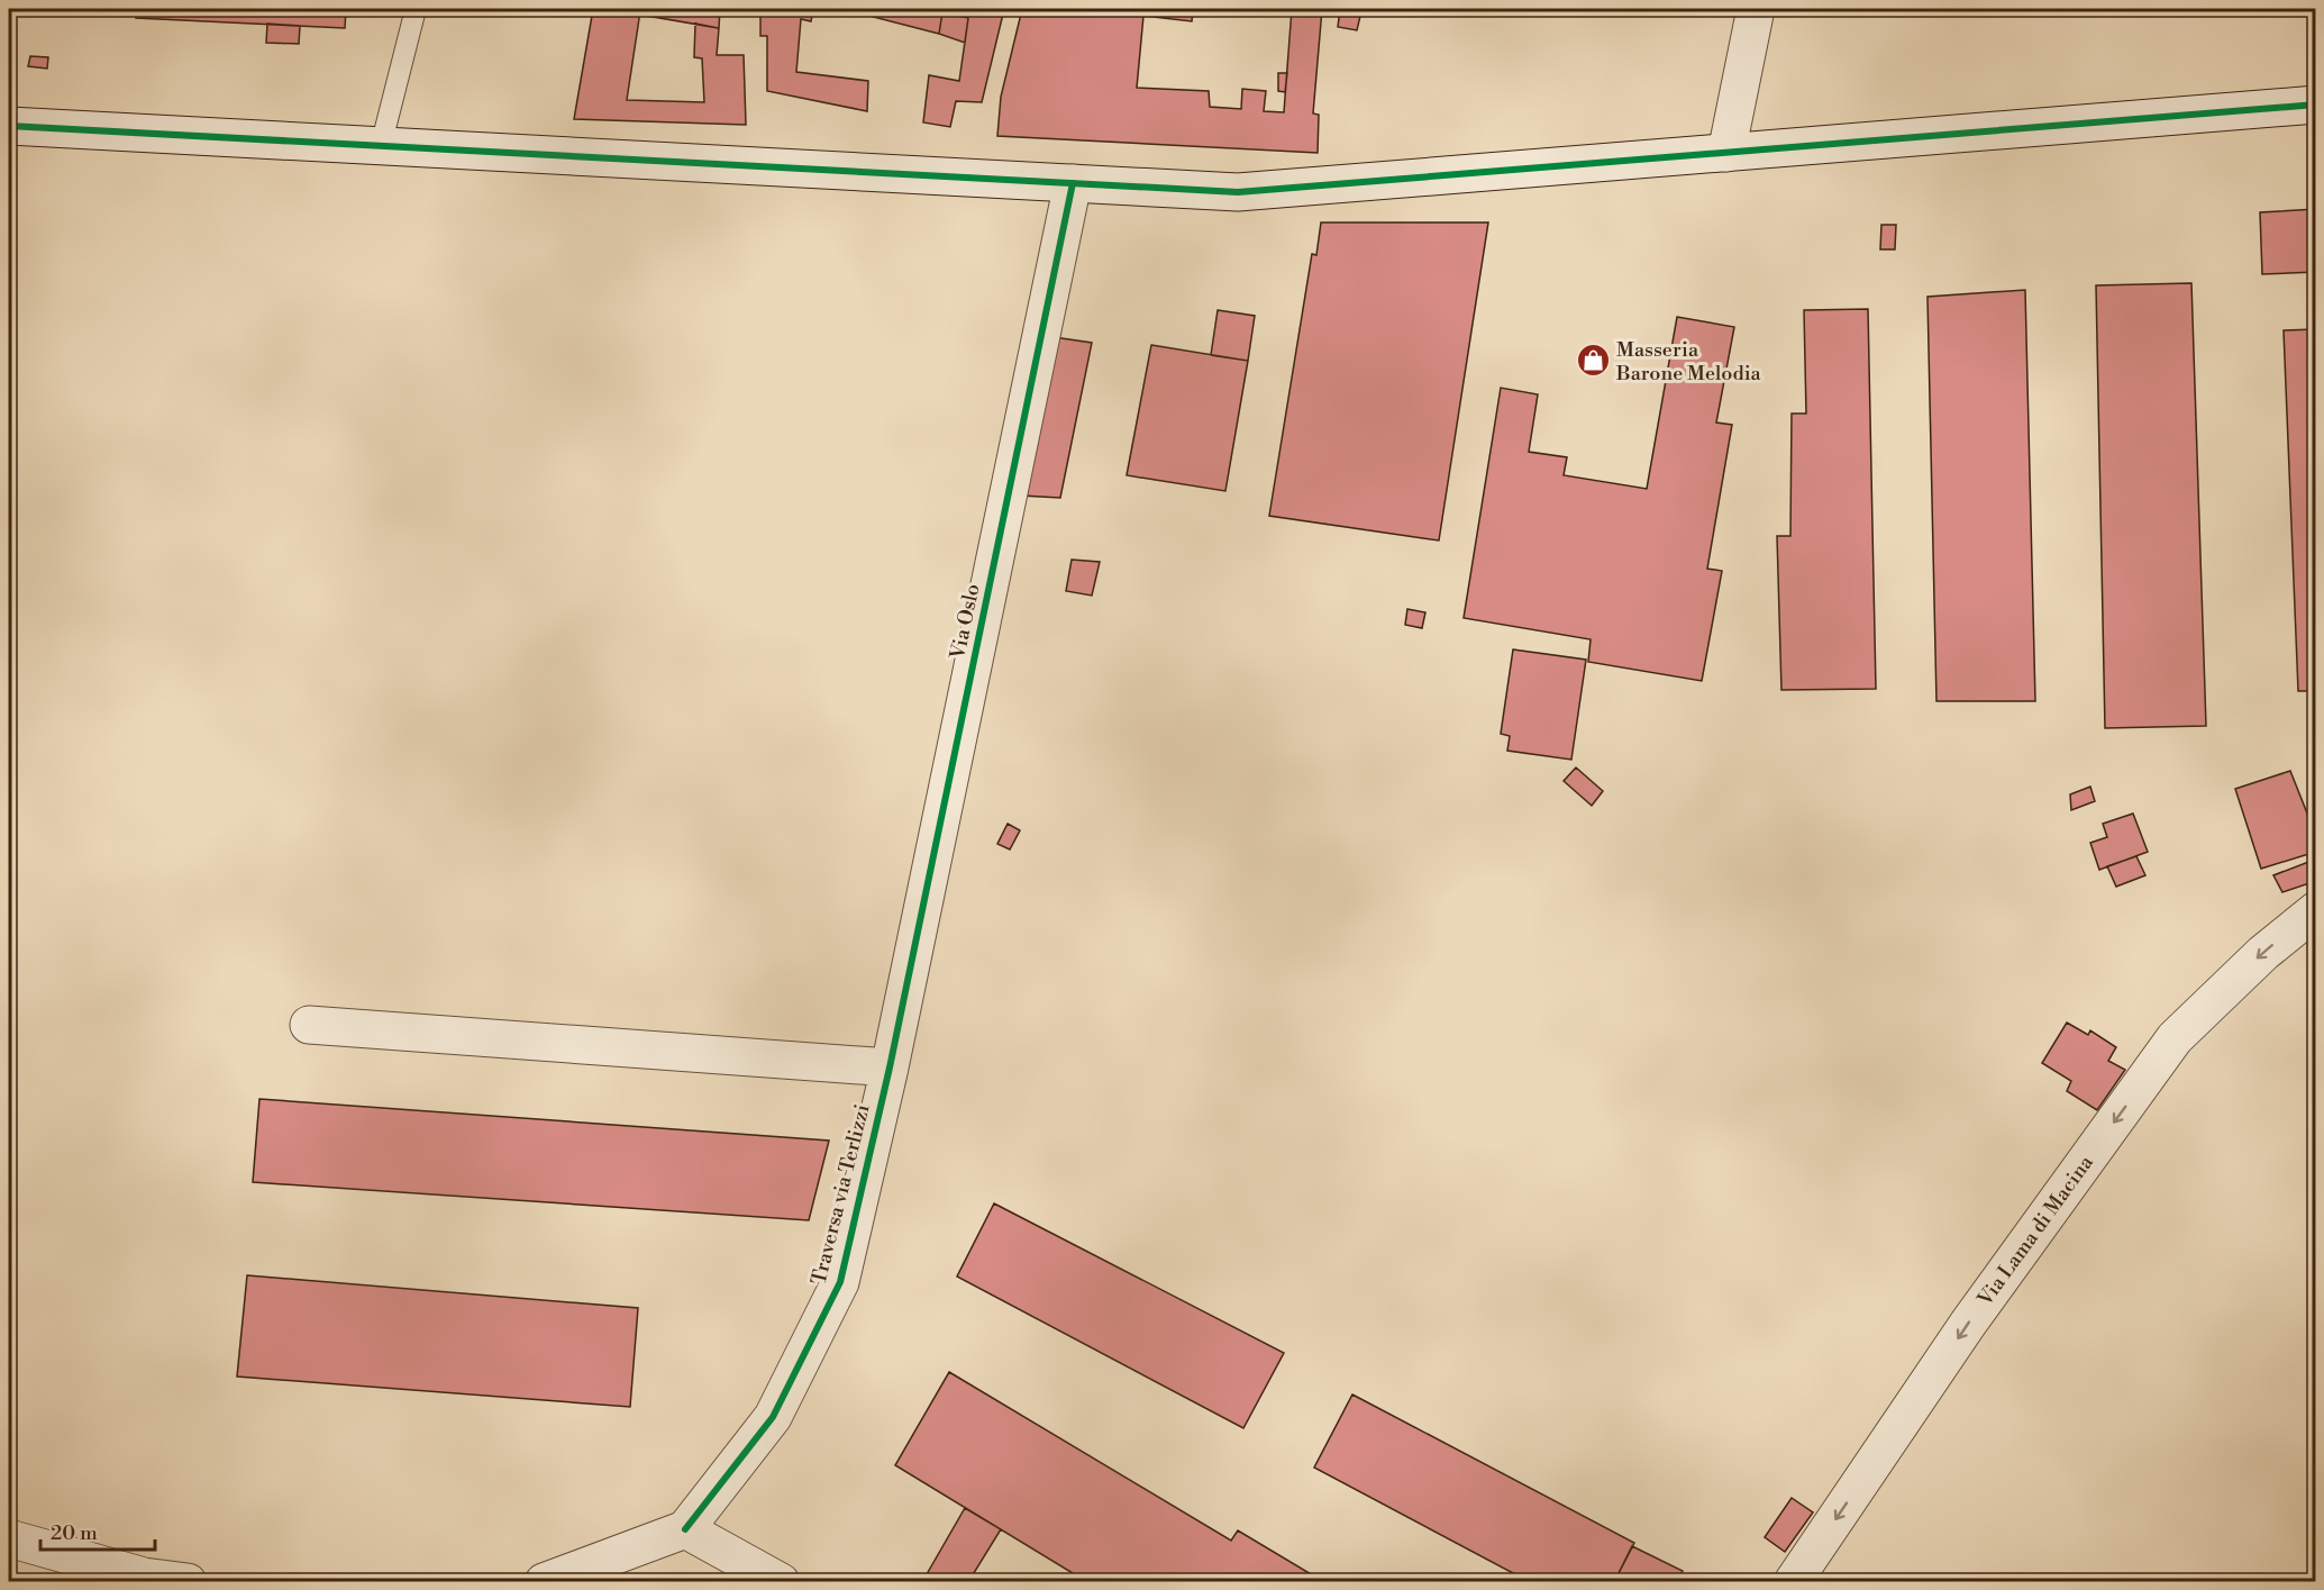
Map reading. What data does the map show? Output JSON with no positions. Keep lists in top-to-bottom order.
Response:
{
  "streets": {
    "street": ["Via Oslo", "Traversa via Terlizzi", "Via Lama di Macina"]
  },
  "crossings": [
    ["Via Oslo", "Traversa via Terlizzi"]
  ],
  "one_way": ["Via Lama di Macina"],
  "places": {
    "shop": ["Masseria Barone Melodia"]
  },
  "scale_bar": "20 m"
}
